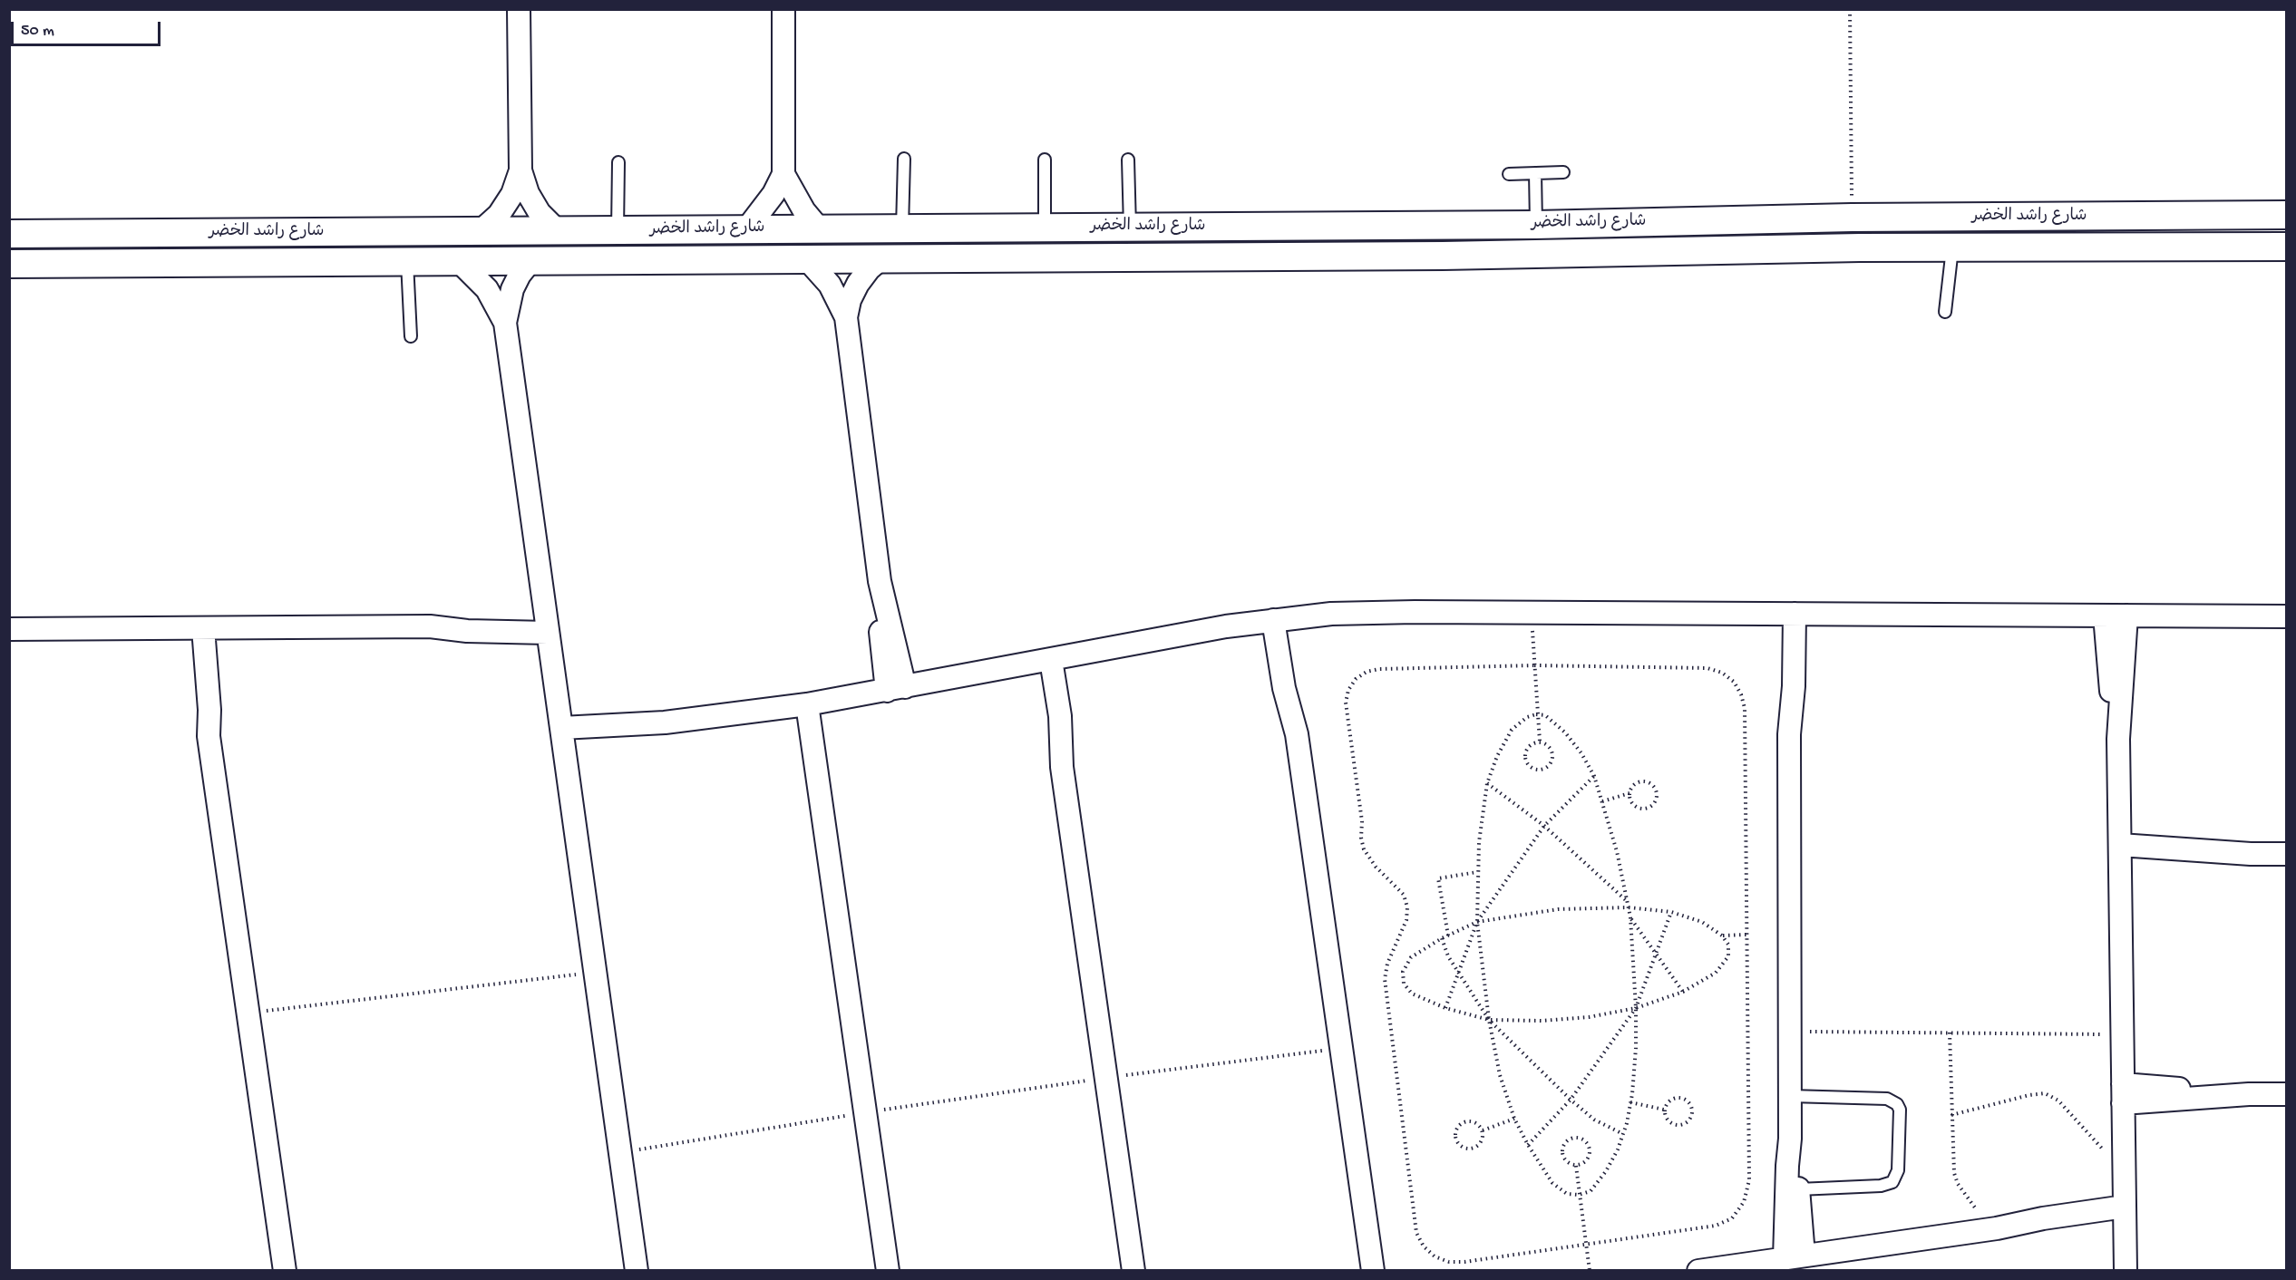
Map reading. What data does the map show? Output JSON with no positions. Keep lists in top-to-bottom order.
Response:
{
  "streets": {
    "street": ["شارع راشد الخضر"]
  },
  "scale_bar": "50 m"
}
